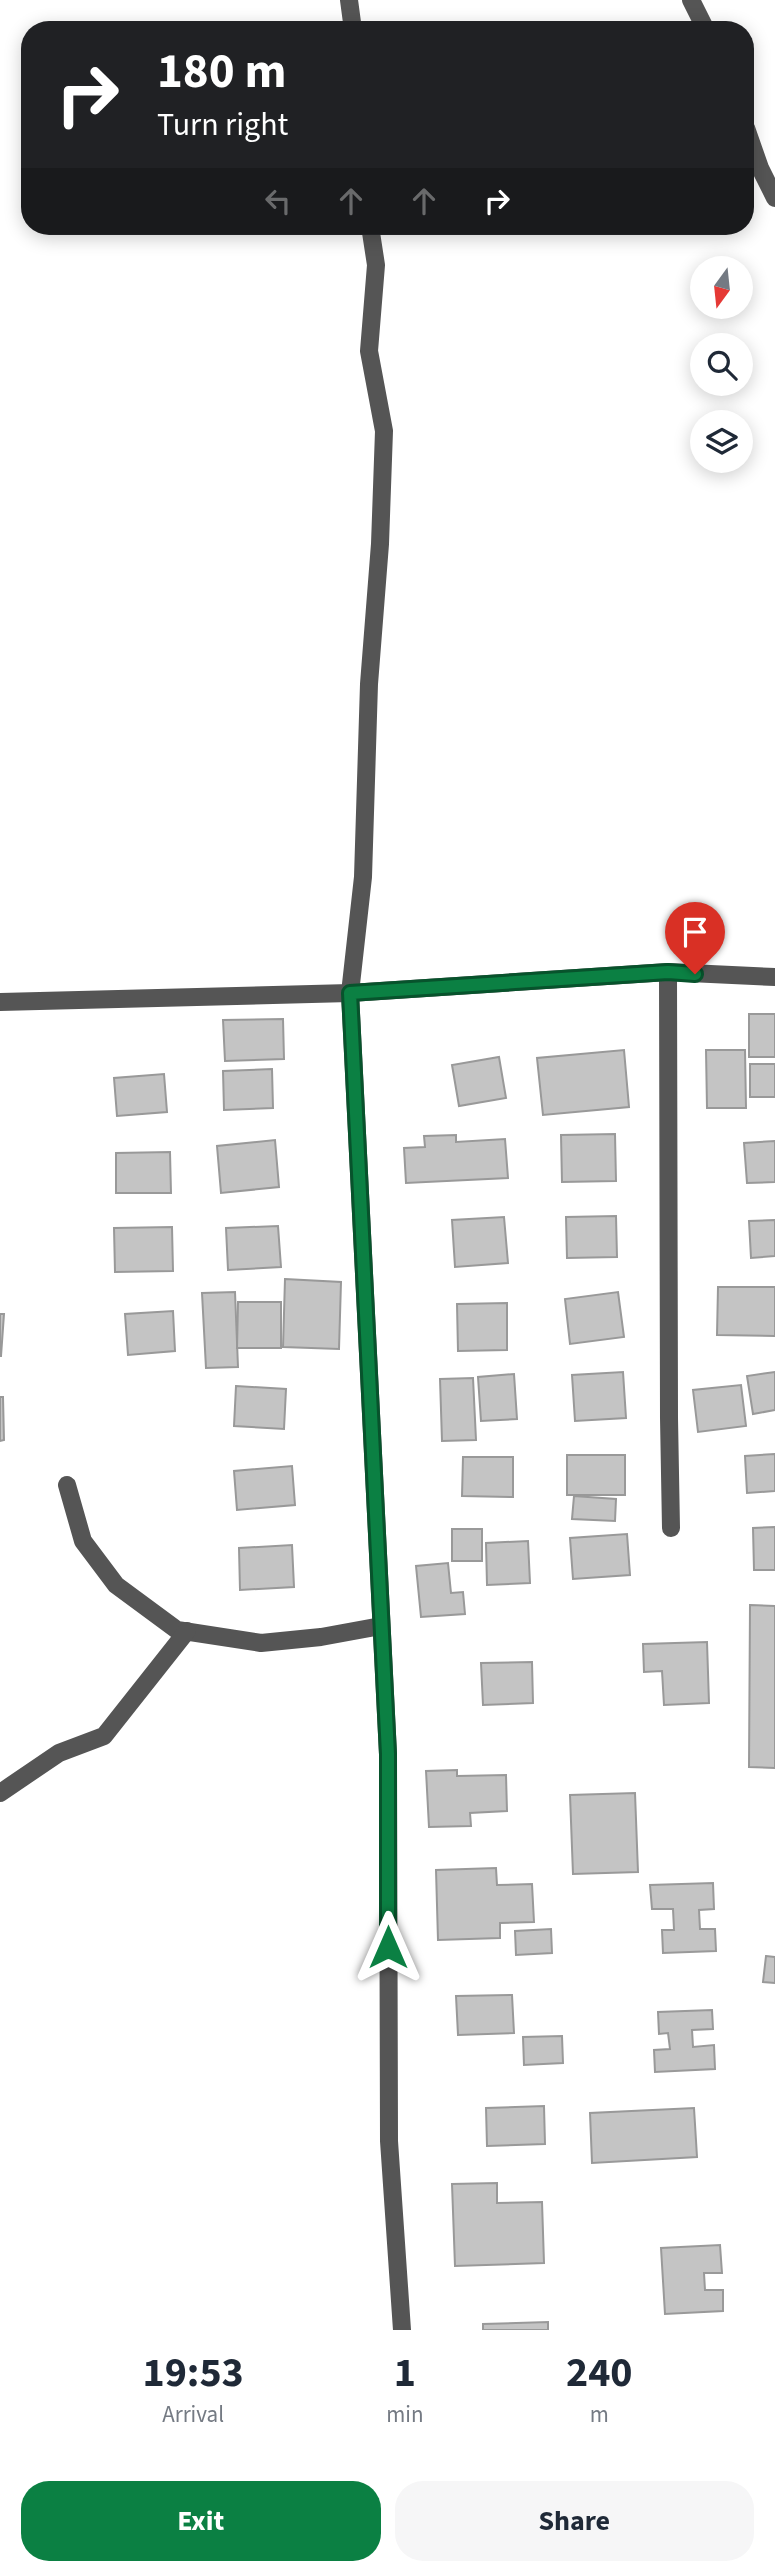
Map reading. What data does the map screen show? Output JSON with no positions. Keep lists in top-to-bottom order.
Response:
{
  "north": "bottom",
  "page": {
    "turn": ["180 m", "Turn right"],
    "eta": [
      "19:53",
      "Arrival",
      "1",
      "min",
      "240",
      "m"
    ],
    "buttons": ["Exit", "Share"]
  }
}
